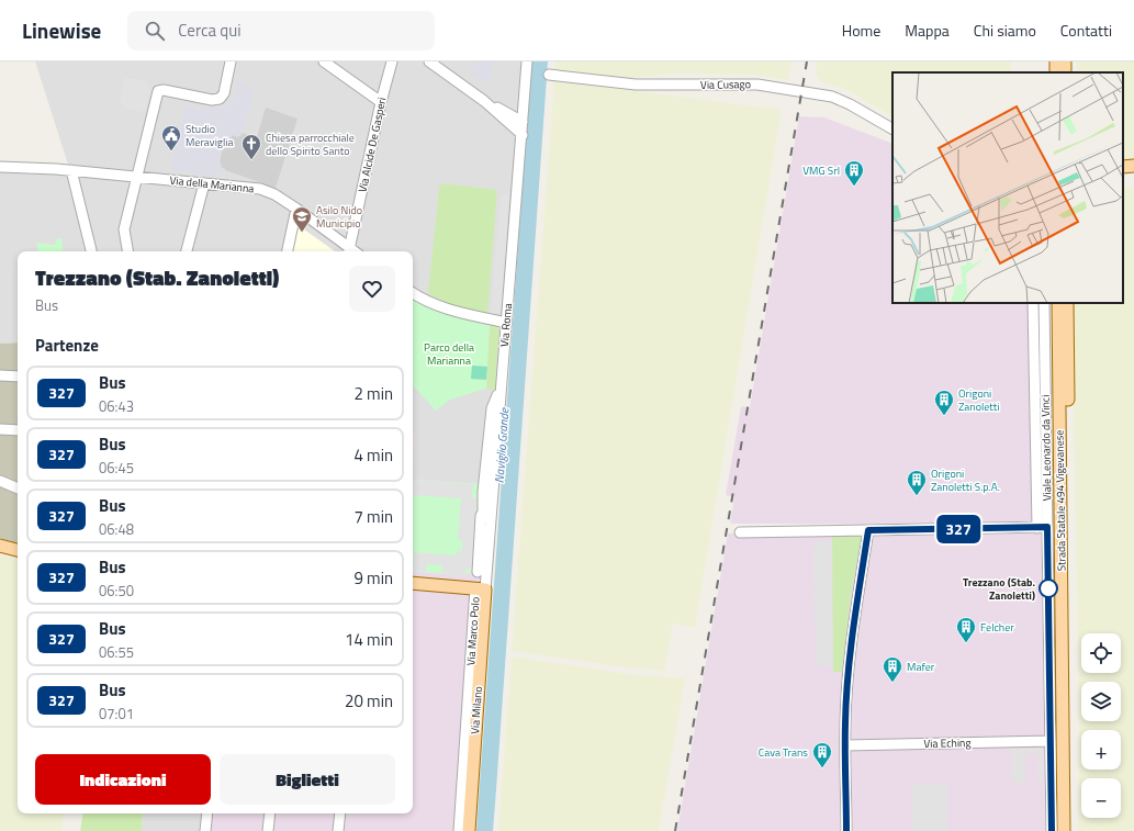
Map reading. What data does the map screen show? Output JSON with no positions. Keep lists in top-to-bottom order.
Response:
{
  "streets": {
    "main road": ["Strada Statale 494 Vigevanese", "Via Milano"],
    "street": [
      "Via Cusago",
      "Via Alcide De Gasperi",
      "Via della Marianna",
      "Via Roma",
      "Viale Leonardo da Vinci",
      "Via Marco Polo",
      "Via Eching"
    ]
  },
  "crossings": [
    ["Via Alcide De Gasperi", "Via della Marianna"],
    ["Via Roma", "Via Marco Polo"],
    ["Via Roma", "Via Milano"],
    ["Viale Leonardo da Vinci", "Via Eching"],
    ["Via Marco Polo", "Via Milano"]
  ],
  "water": ["Naviglio Grande"],
  "parks": ["Parco della Marianna"],
  "places": {
    "public building": ["Studio Meraviglia"],
    "church": ["Chiesa parrocchiale dello Spirito Santo"],
    "building": [
      "VMG Srl",
      "Origoni Zanoletti",
      "Origoni Zanoletti S.p.A.",
      "Felcher",
      "Mafer",
      "Cava Trans"
    ],
    "school or university": ["Asilo Nido Municipio"],
    "other": ["Trezzano (Stab. Zanoletti)"]
  },
  "lines": ["bus line 327"],
  "page": {
    "header": "Linewise",
    "search": "Cerca qui",
    "nav": [
      "Home",
      "Mappa",
      "Chi siamo",
      "Contatti"
    ],
    "on_map": "327",
    "heading": [
      ["Trezzano (Stab. Zanoletti)", "Bus"],
      "Partenze"
    ],
    "list": [
      {
        "mark": "327",
        "name": "Bus",
        "note": "06:43",
        "value": "2 min"
      },
      {
        "mark": "327",
        "name": "Bus",
        "note": "06:45",
        "value": "4 min"
      },
      {
        "mark": "327",
        "name": "Bus",
        "note": "06:48",
        "value": "7 min"
      },
      {
        "mark": "327",
        "name": "Bus",
        "note": "06:50",
        "value": "9 min"
      },
      {
        "mark": "327",
        "name": "Bus",
        "note": "06:55",
        "value": "14 min"
      },
      {
        "mark": "327",
        "name": "Bus",
        "note": "07:01",
        "value": "20 min"
      }
    ],
    "map_buttons": ["+", "−"],
    "buttons": ["Indicazioni", "Biglietti"]
  }
}
